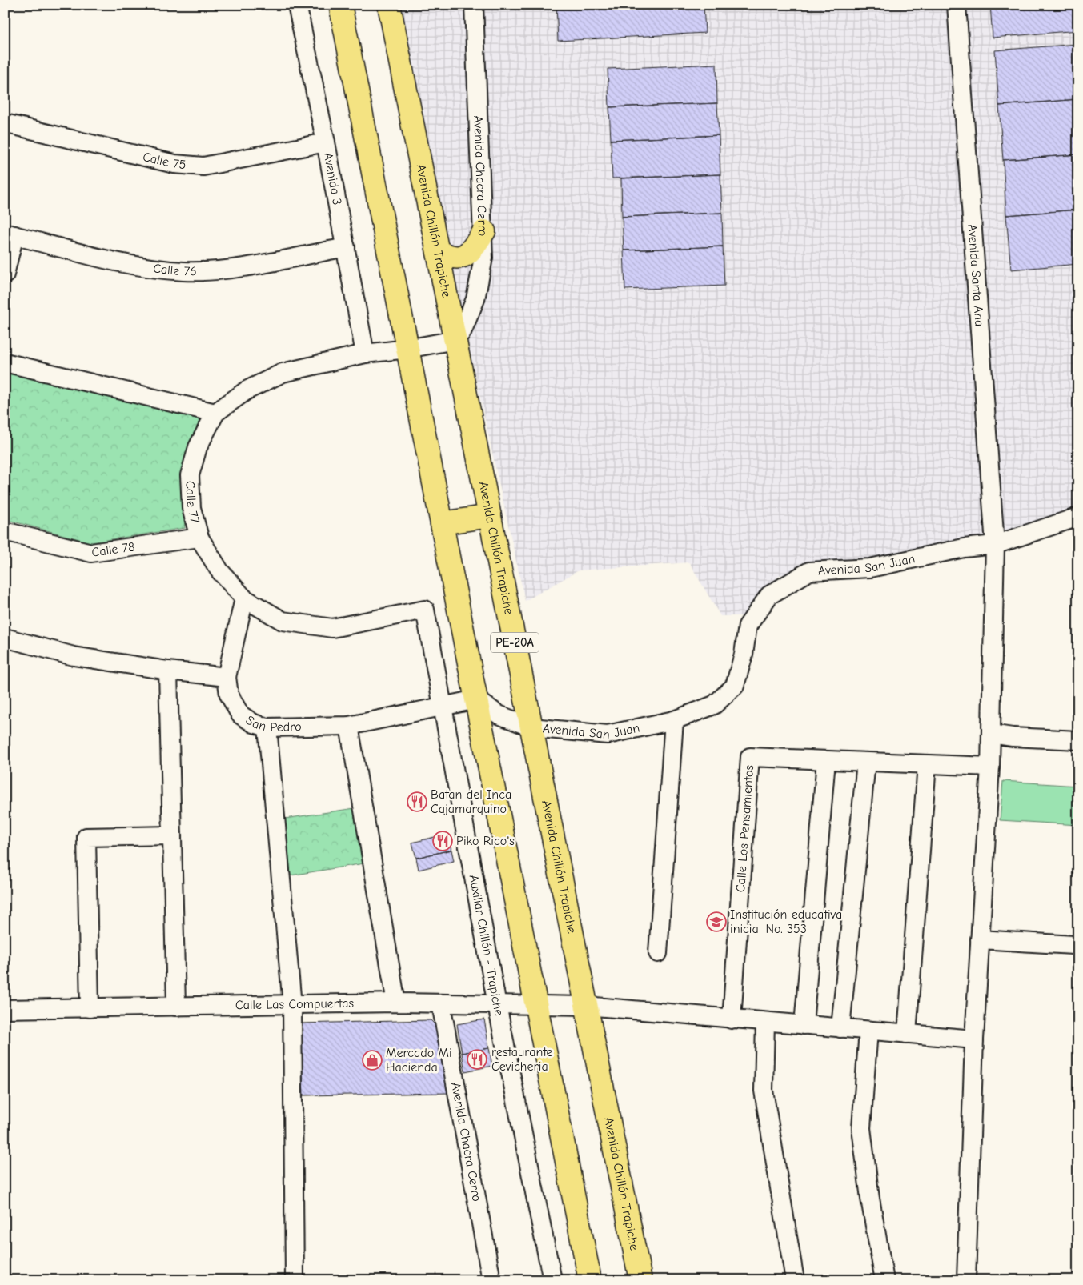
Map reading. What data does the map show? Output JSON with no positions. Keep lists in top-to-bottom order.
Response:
{
  "streets": {
    "main road": ["Avenida Chillón Trapiche", "PE-20A"],
    "street": [
      "Calle 75",
      "Avenida Chacra Cerro",
      "Avenida 3",
      "Calle 76",
      "Avenida Santa Ana",
      "Calle 77",
      "Calle 78",
      "Avenida San Juan",
      "San Pedro",
      "Calle Los Pensamientos",
      "Auxiliar Chillón - Trapiche",
      "Calle Las Compuertas"
    ]
  },
  "crossings": [
    ["Calle 75", "Avenida 3"],
    ["Avenida Chacra Cerro", "Avenida Chillón Trapiche"],
    ["Avenida Chacra Cerro", "Calle 77"],
    ["Avenida Chacra Cerro", "Calle Las Compuertas"],
    ["Avenida 3", "Calle 76"],
    ["Avenida 3", "Calle 77"],
    ["Avenida Chillón Trapiche", "Calle 77"],
    ["Avenida Chillón Trapiche", "Avenida San Juan"],
    ["Avenida Chillón Trapiche", "Calle Las Compuertas"],
    ["Avenida Santa Ana", "Avenida San Juan"],
    ["Avenida Santa Ana", "Calle Las Compuertas"],
    ["Calle 77", "Calle 78"],
    ["Calle 77", "Auxiliar Chillón - Trapiche"],
    ["Avenida San Juan", "San Pedro"],
    ["San Pedro", "Auxiliar Chillón - Trapiche"],
    ["Calle Los Pensamientos", "Calle Las Compuertas"],
    ["Auxiliar Chillón - Trapiche", "Calle Las Compuertas"]
  ],
  "places": {
    "restaurant": ["Batan del Inca Cajamarquino", "Piko Rico's", "restaurante Cevicheria"],
    "school or university": ["Institución educativa inicial No. 353"],
    "shop": ["Mercado Mi Hacienda"]
  }
}
